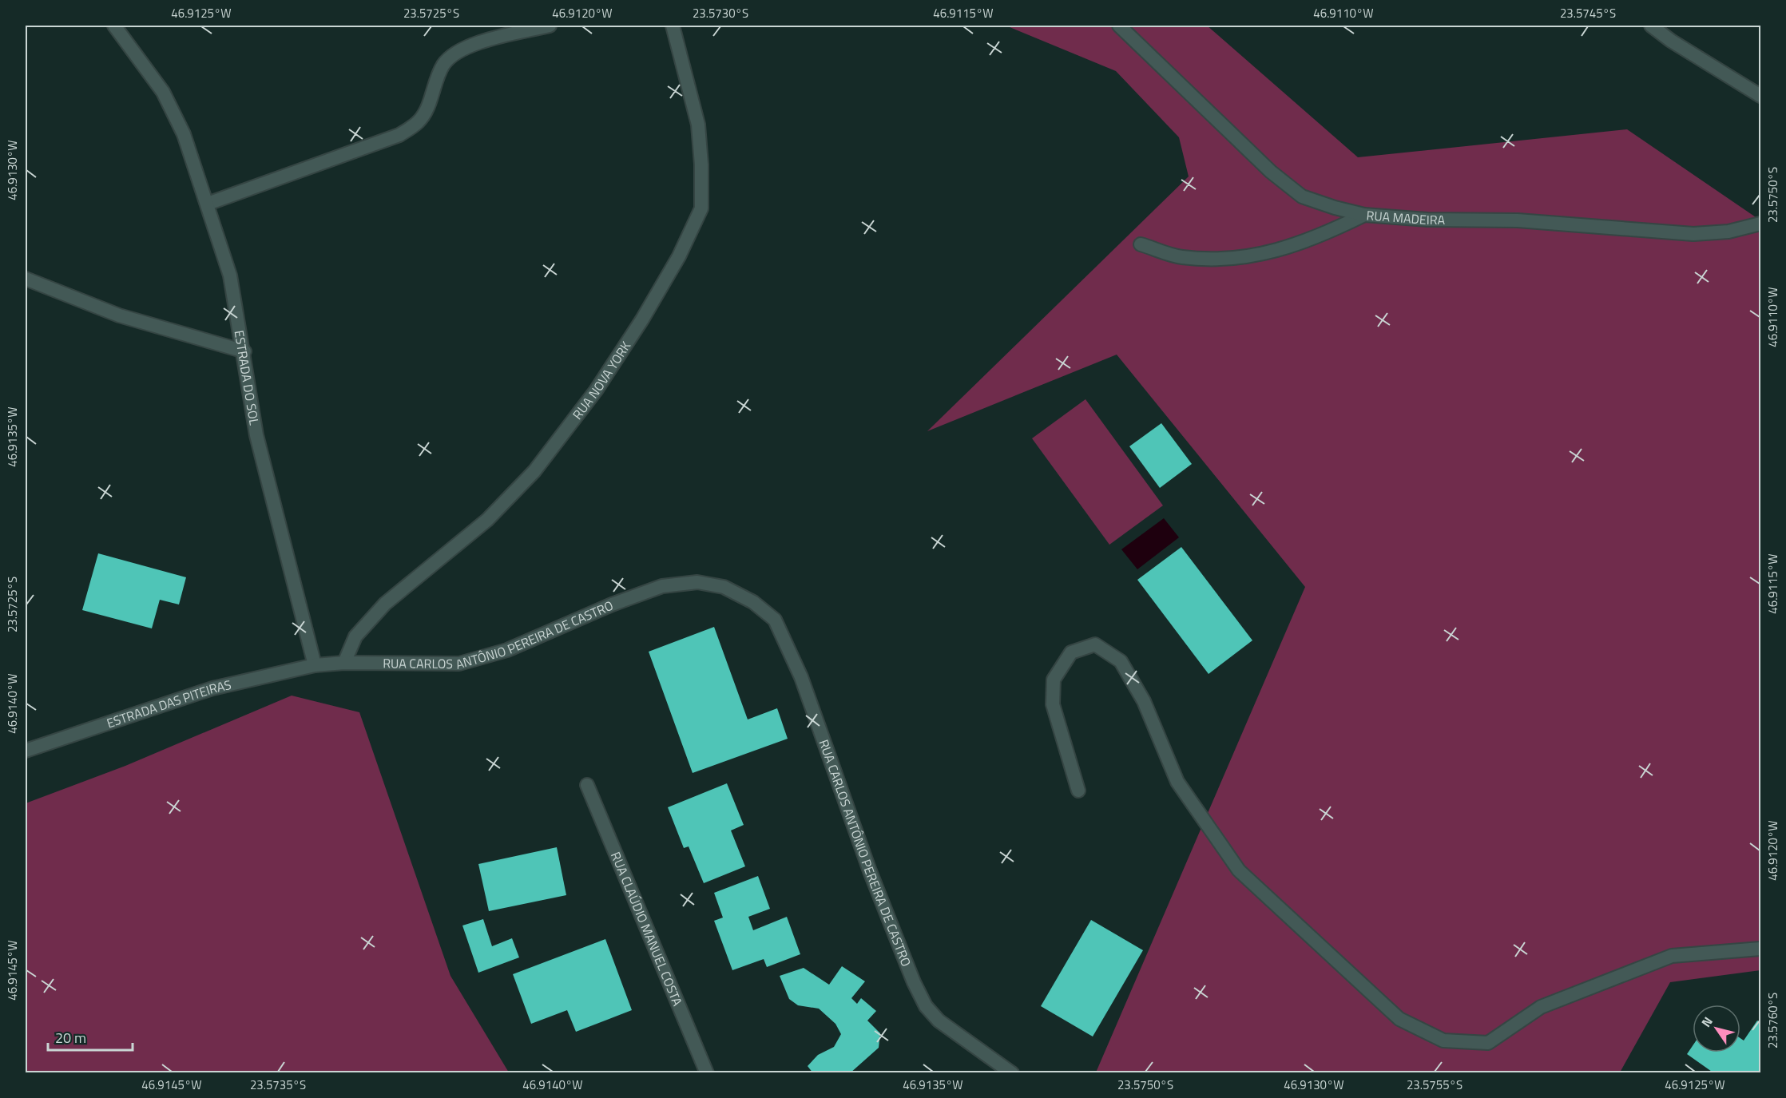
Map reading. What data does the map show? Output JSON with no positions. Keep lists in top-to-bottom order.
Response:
{
  "streets": {
    "street": [
      "RUA MADEIRA",
      "ESTRADA DO SOL",
      "RUA NOVA YORK",
      "RUA CARLOS ANTÔNIO PEREIRA DE CASTRO",
      "ESTRADA DAS PITEIRAS",
      "RUA CLAÚDIO MANUEL COSTA"
    ]
  },
  "crossings": [
    ["ESTRADA DO SOL", "RUA CARLOS ANTÔNIO PEREIRA DE CASTRO"],
    ["ESTRADA DO SOL", "ESTRADA DAS PITEIRAS"],
    ["RUA NOVA YORK", "RUA CARLOS ANTÔNIO PEREIRA DE CASTRO"],
    ["RUA CARLOS ANTÔNIO PEREIRA DE CASTRO", "ESTRADA DAS PITEIRAS"]
  ],
  "scale_bar": "20 m",
  "north": "top left",
  "coordinates": [
    "46.9125°W",
    "23.5725°S",
    "46.9120°W",
    "23.5730°S",
    "46.9115°W",
    "46.9110°W",
    "23.5745°S",
    "46.9130°W",
    "23.5750°S",
    "46.9135°W",
    "46.9140°W",
    "46.9145°W",
    "23.5760°S",
    "23.5735°S",
    "23.5755°S"
  ]
}
